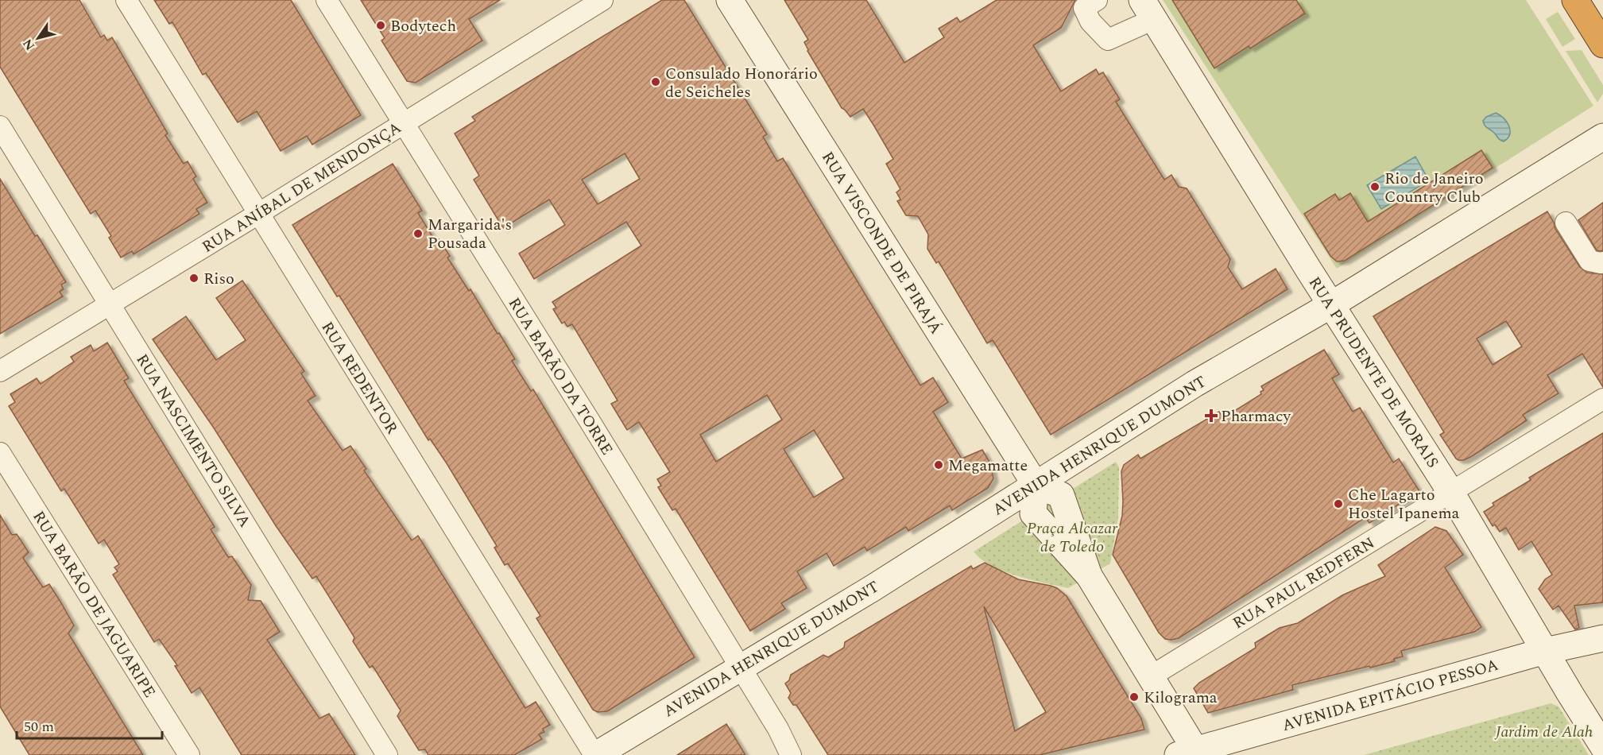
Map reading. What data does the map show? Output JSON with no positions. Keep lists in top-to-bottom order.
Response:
{
  "streets": {
    "main road": [
      "RUA VISCONDE DE PIRAJÁ",
      "RUA PRUDENTE DE MORAIS",
      "AVENIDA HENRIQUE DUMONT",
      "AVENIDA EPITÁCIO PESSOA"
    ],
    "street": [
      "RUA ANÍBAL DE MENDONÇA",
      "RUA BARÃO DA TORRE",
      "RUA REDENTOR",
      "RUA NASCIMENTO SILVA",
      "RUA PAUL REDFERN",
      "RUA BARÃO DE JAGUARIPE"
    ]
  },
  "crossings": [
    ["RUA ANÍBAL DE MENDONÇA", "RUA BARÃO DA TORRE"],
    ["RUA ANÍBAL DE MENDONÇA", "RUA REDENTOR"],
    ["RUA ANÍBAL DE MENDONÇA", "RUA NASCIMENTO SILVA"],
    ["RUA VISCONDE DE PIRAJÁ", "AVENIDA HENRIQUE DUMONT"],
    ["RUA PRUDENTE DE MORAIS", "AVENIDA HENRIQUE DUMONT"],
    ["RUA PRUDENTE DE MORAIS", "RUA PAUL REDFERN"],
    ["RUA PRUDENTE DE MORAIS", "AVENIDA EPITÁCIO PESSOA"],
    ["RUA BARÃO DA TORRE", "AVENIDA HENRIQUE DUMONT"],
    ["RUA REDENTOR", "AVENIDA HENRIQUE DUMONT"]
  ],
  "parks": ["Praça Alcazar de Toledo", "Jardim de Alah"],
  "places": {
    "other": [
      "Bodytech",
      "Consulado Honorário de Seicheles",
      "Rio de Janeiro Country Club",
      "Margarida's Pousada",
      "Riso",
      "Megamatte",
      "Che Lagarto Hostel Ipanema",
      "Kilograma"
    ],
    "health": ["Pharmacy"]
  },
  "scale_bar": "50 m",
  "north": "bottom left"
}
